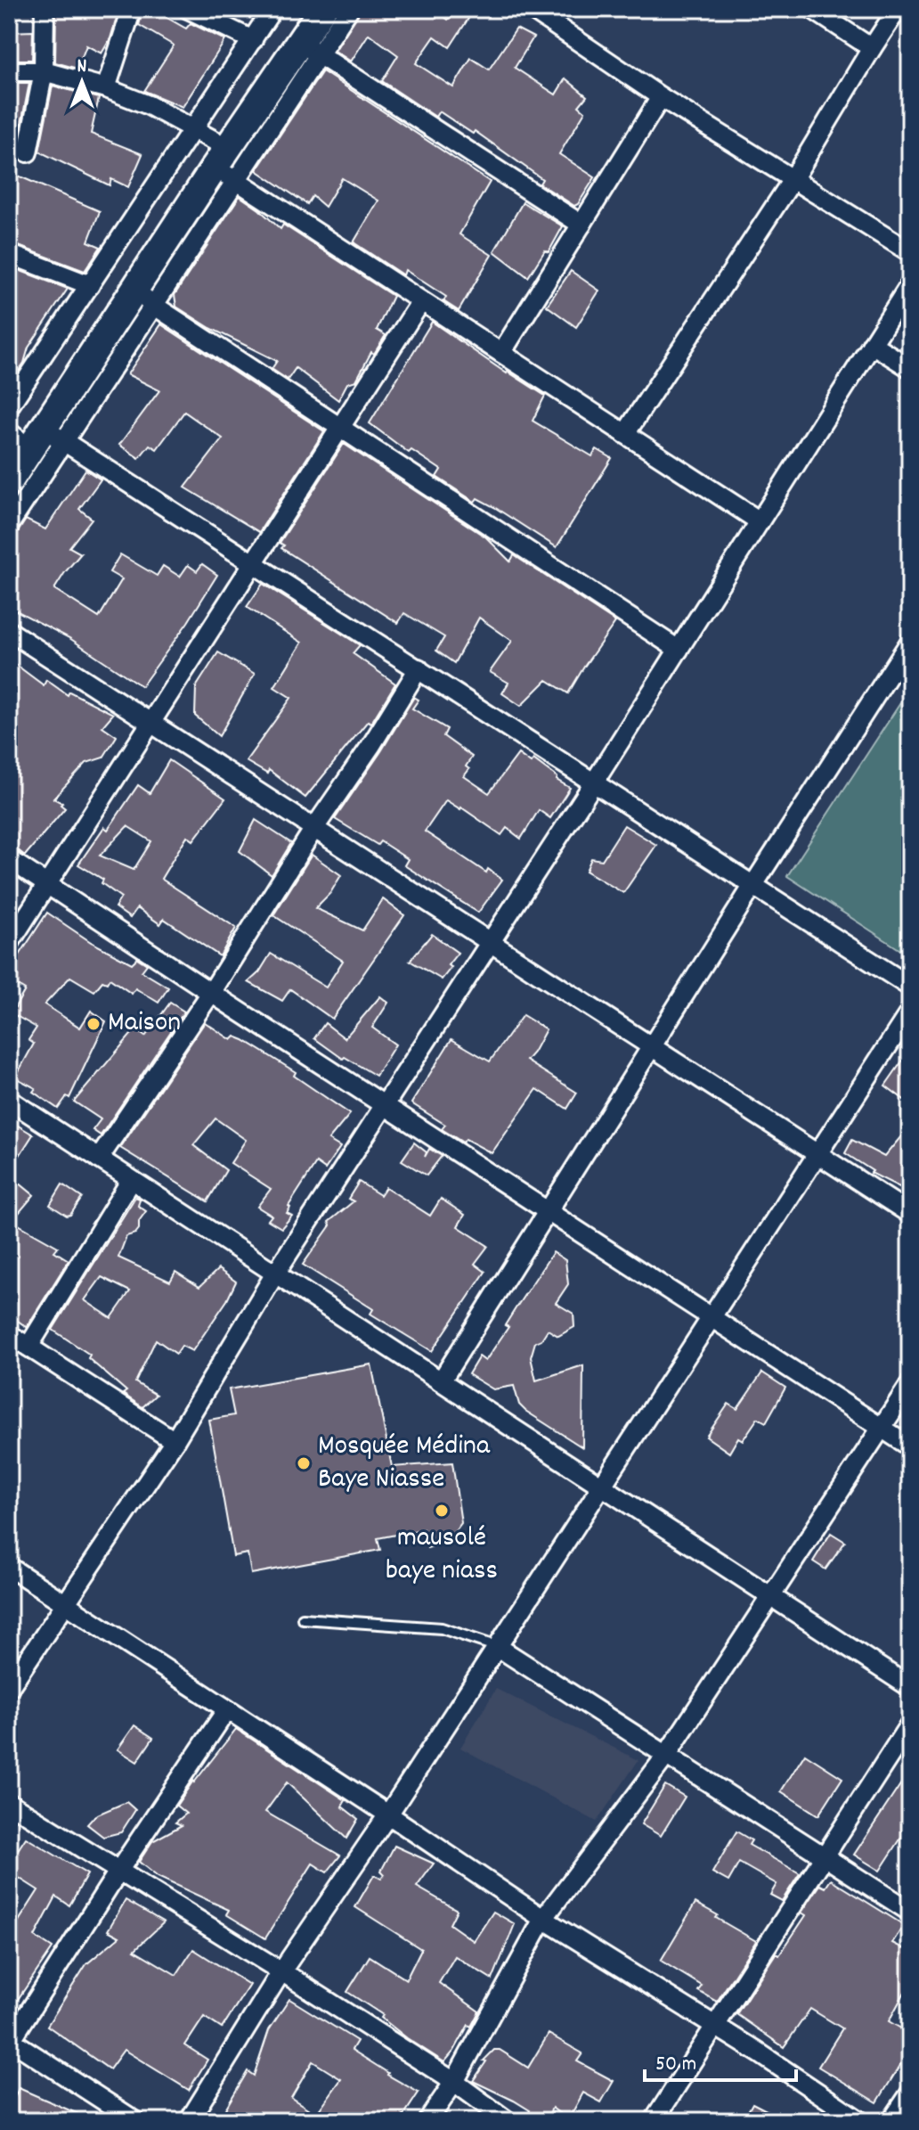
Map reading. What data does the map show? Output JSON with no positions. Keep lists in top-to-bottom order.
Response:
{
  "places": ["Maison", "Mosquée Médina Baye Niasse", "mausolé baye niass"],
  "scale_bar": "50 m",
  "north": "top"
}
